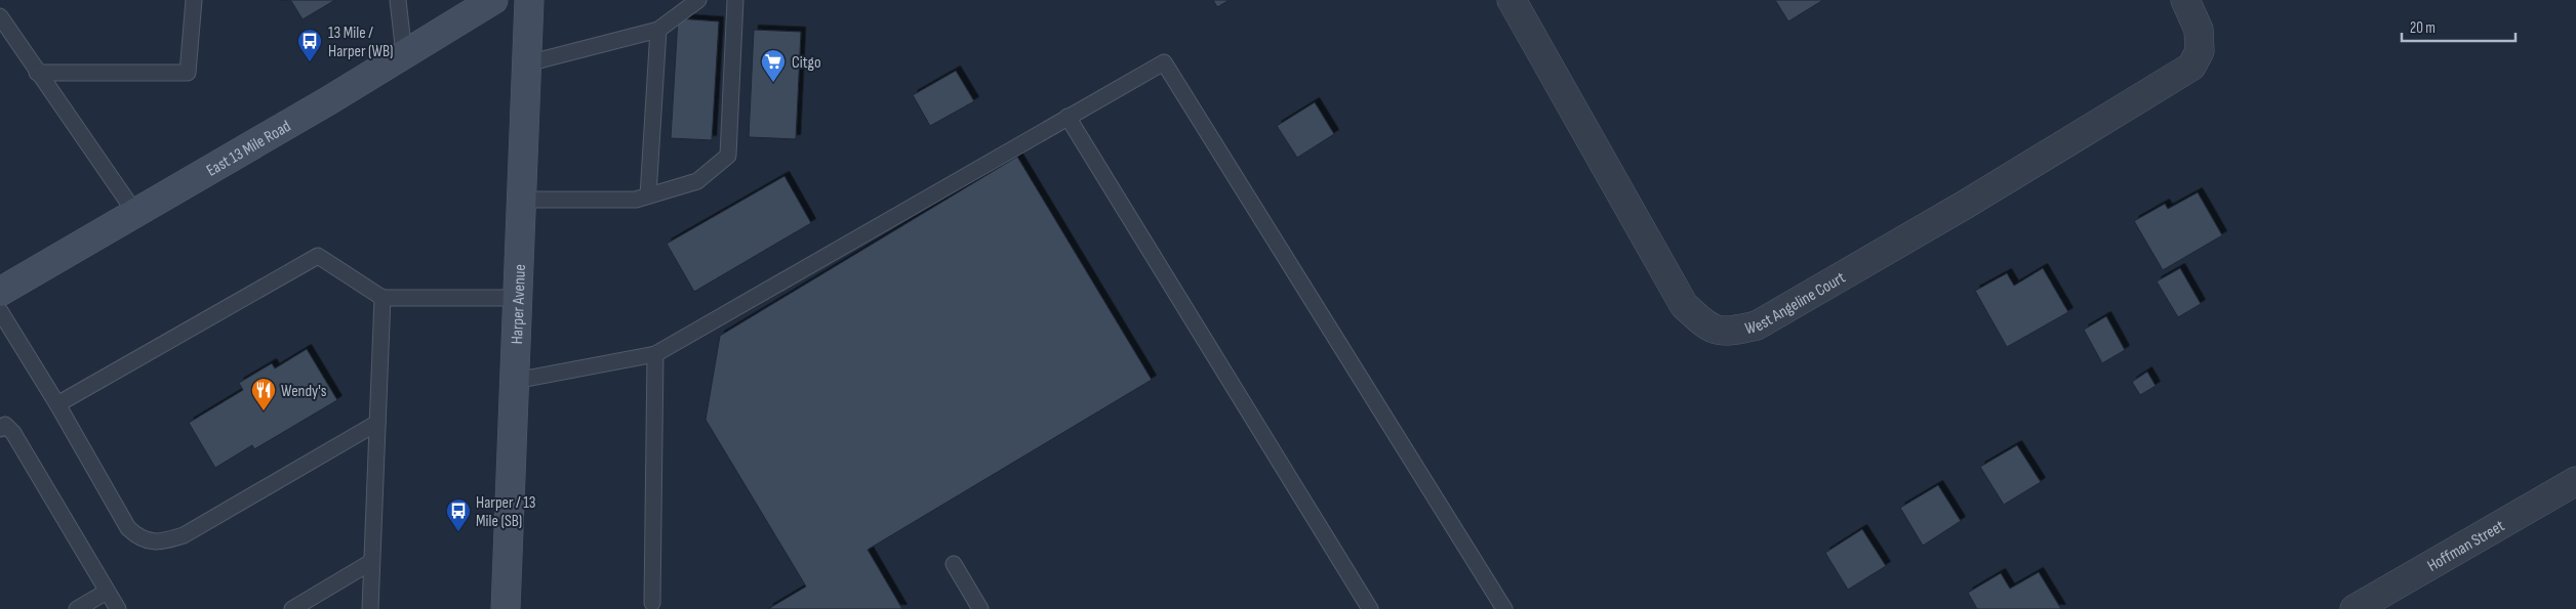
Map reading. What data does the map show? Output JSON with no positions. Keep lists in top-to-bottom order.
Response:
{
  "streets": {
    "main road": ["East 13 Mile Road", "Harper Avenue"],
    "street": ["West Angeline Court", "Hoffman Street"]
  },
  "places": {
    "bus stop": ["13 Mile / Harper (WB)", "Harper / 13 Mile (SB)"],
    "supermarket": ["Citgo"],
    "restaurant": ["Wendy's"]
  },
  "scale_bar": "20 m"
}
